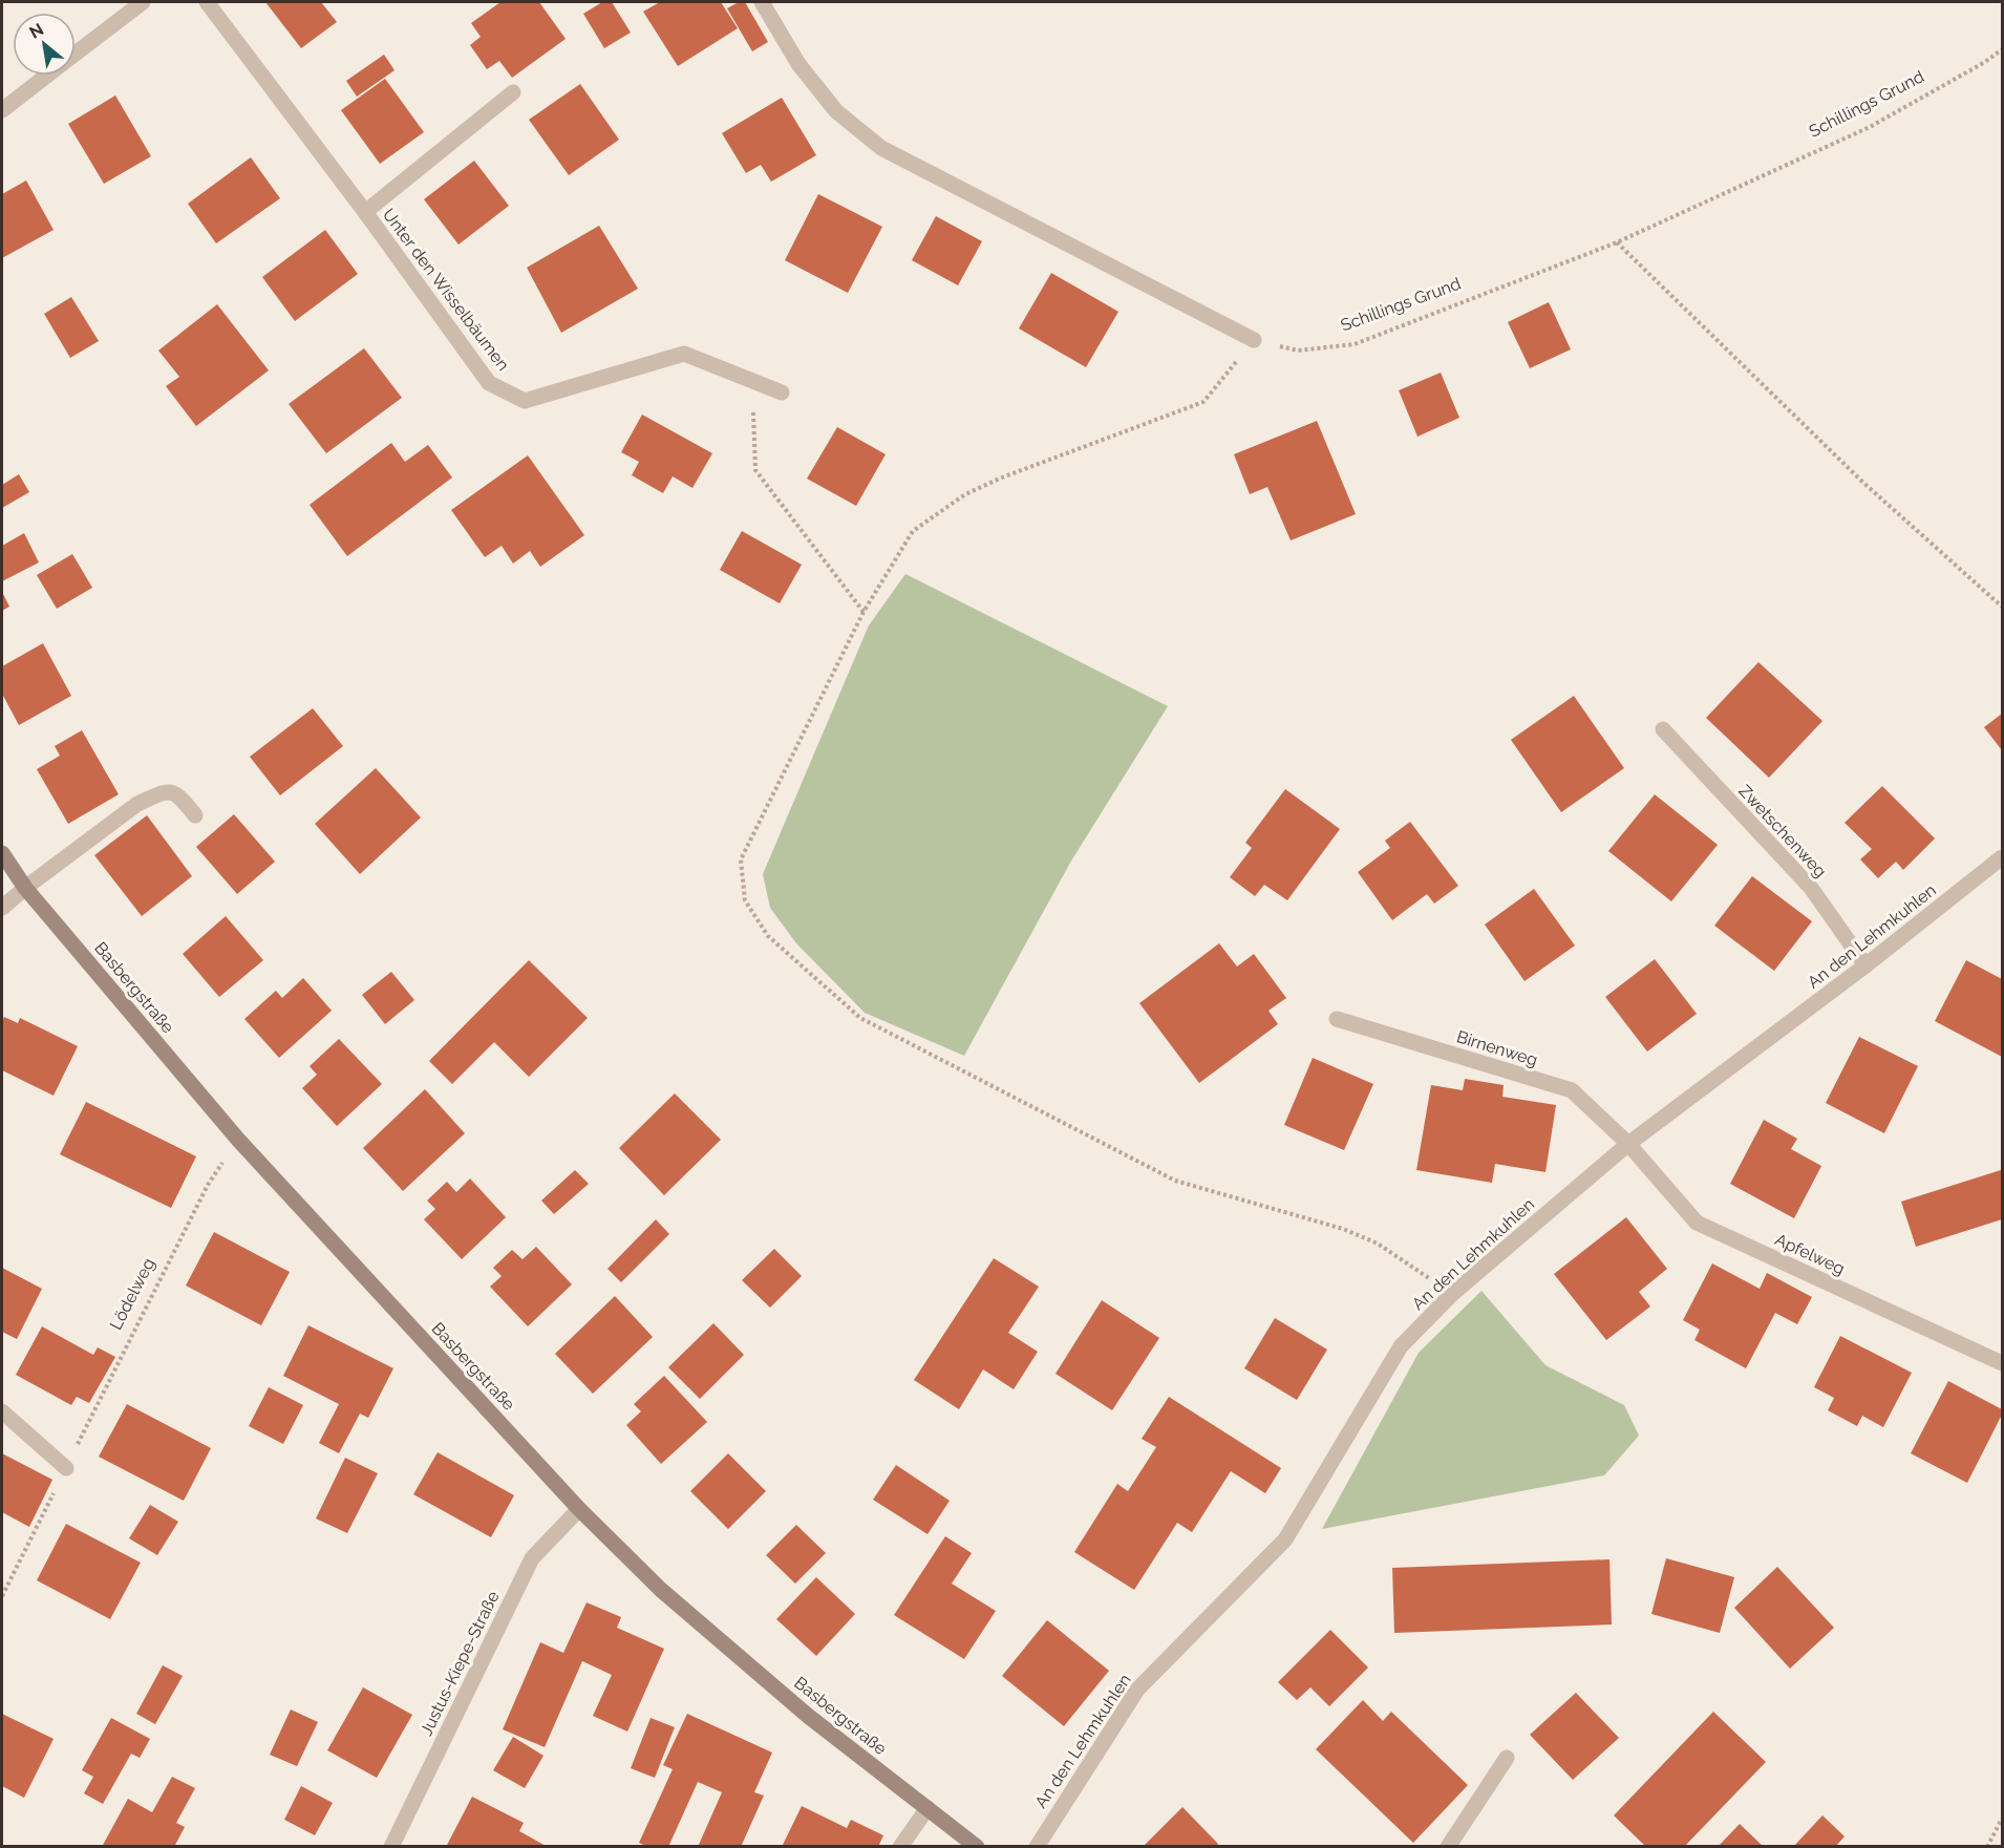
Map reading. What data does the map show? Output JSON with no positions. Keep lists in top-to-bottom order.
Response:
{
  "streets": {
    "main road": ["Basbergstraße"],
    "street": [
      "Unter den Wisselbäumen",
      "Zwetschenweg",
      "An den Lehmkuhlen",
      "Birnenweg",
      "Apfelweg",
      "Justus-Kiepe-Straße"
    ],
    "path": ["Schillings Grund", "Lödelweg"]
  },
  "crossings": [
    ["Zwetschenweg", "An den Lehmkuhlen"],
    ["An den Lehmkuhlen", "Birnenweg"],
    ["An den Lehmkuhlen", "Apfelweg"],
    ["Basbergstraße", "Lödelweg"],
    ["Basbergstraße", "Justus-Kiepe-Straße"],
    ["Birnenweg", "Apfelweg"]
  ],
  "north": "top left"
}
